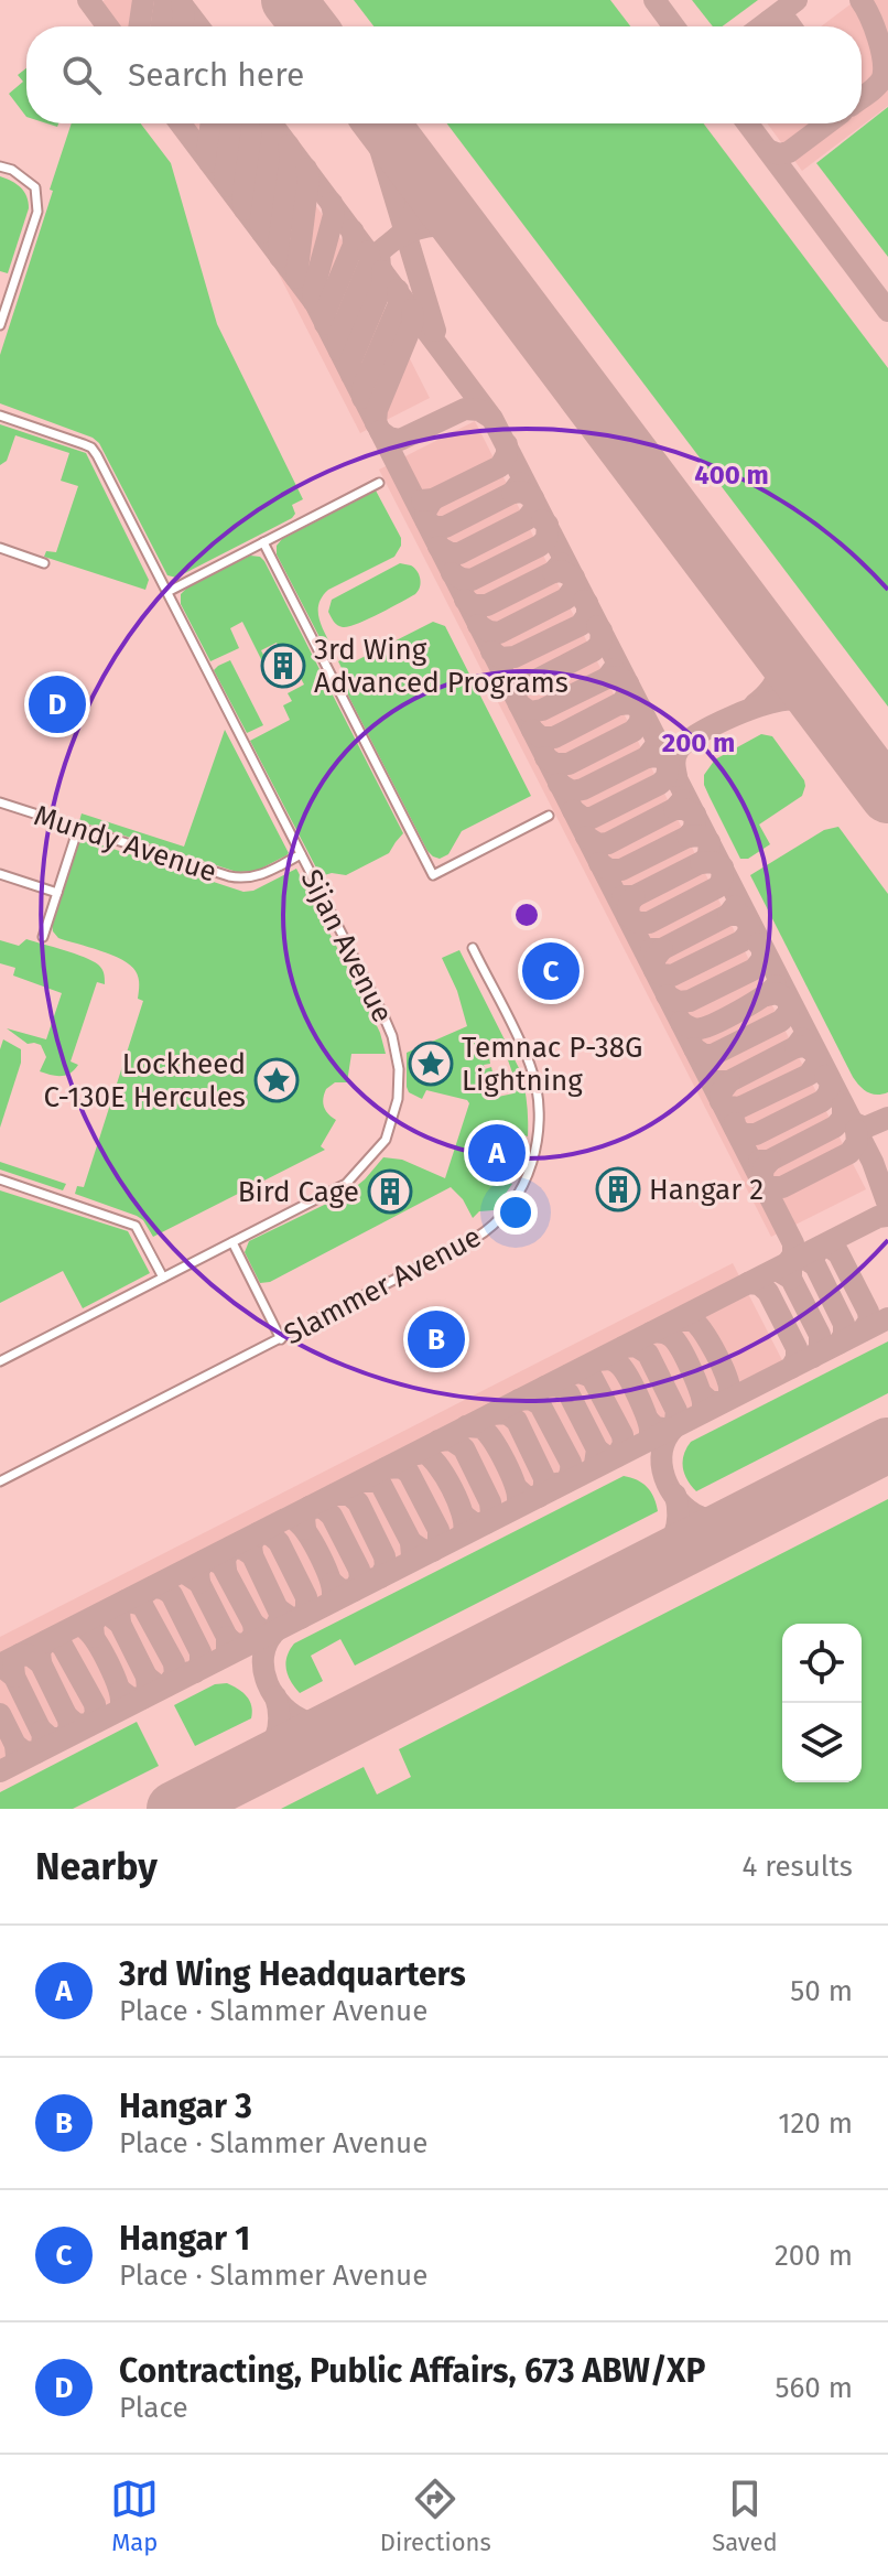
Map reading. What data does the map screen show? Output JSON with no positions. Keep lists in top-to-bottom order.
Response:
{
  "streets": {
    "street": ["Mundy Avenue", "Sijan Avenue", "Slammer Avenue"]
  },
  "crossings": [
    ["Mundy Avenue", "Sijan Avenue"]
  ],
  "places": {
    "building": ["3rd Wing Advanced Programs", "Hangar 2", "Bird Cage"],
    "place": ["Temnac P-38G Lightning", "Lockheed C-130E Hercules"]
  },
  "page": {
    "search": "Search here",
    "pins": [
      "D",
      "C",
      "A",
      "B"
    ],
    "heading": ["Nearby", "4 results"],
    "list": [
      {
        "mark": "A",
        "name": "3rd Wing Headquarters",
        "note": "Place · Slammer Avenue",
        "value": "50 m"
      },
      {
        "mark": "B",
        "name": "Hangar 3",
        "note": "Place · Slammer Avenue",
        "value": "120 m"
      },
      {
        "mark": "C",
        "name": "Hangar 1",
        "note": "Place · Slammer Avenue",
        "value": "200 m"
      },
      {
        "mark": "D",
        "name": "Contracting, Public Affairs, 673 ABW/XP",
        "note": "Place",
        "value": "560 m"
      }
    ],
    "nav": ["Map", "Directions", "Saved"]
  },
  "rings": ["400 m", "200 m"]
}
